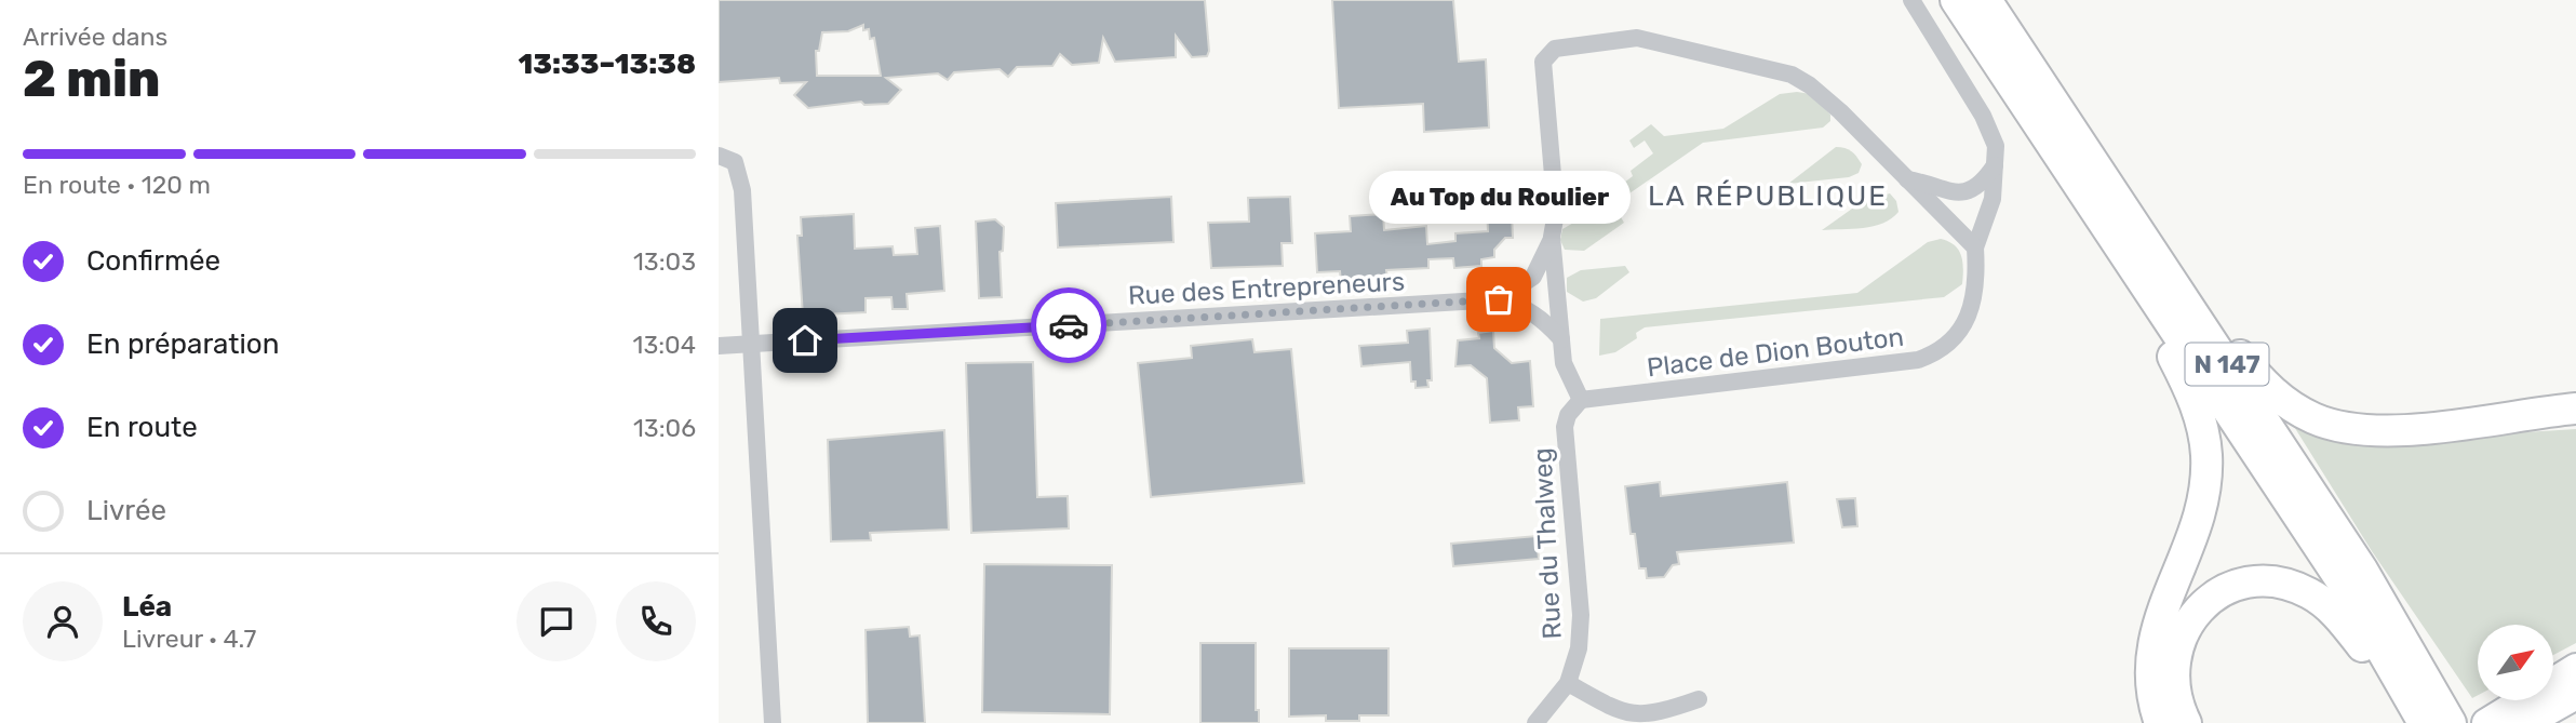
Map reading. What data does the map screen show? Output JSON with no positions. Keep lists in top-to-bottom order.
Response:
{
  "streets": {
    "highway": ["N 147"],
    "street": ["Rue des Entrepreneurs", "Place de Dion Bouton", "Rue du Thalweg"]
  },
  "crossings": [
    ["Place de Dion Bouton", "Rue du Thalweg"]
  ],
  "districts": ["LA RÉPUBLIQUE"],
  "places": ["Au Top du Roulier"],
  "north": "top right",
  "page": {
    "heading": ["2 min", "Arrivée dans", "13:33–13:38"],
    "panel": ["Léa", "Livreur · 4.7"],
    "bar": "En route · 120 m",
    "bubble": "Au Top du Roulier",
    "list": [
      ["Confirmée", "13:03"],
      ["En préparation", "13:04"],
      ["En route", "13:06"],
      "Livrée"
    ]
  }
}
